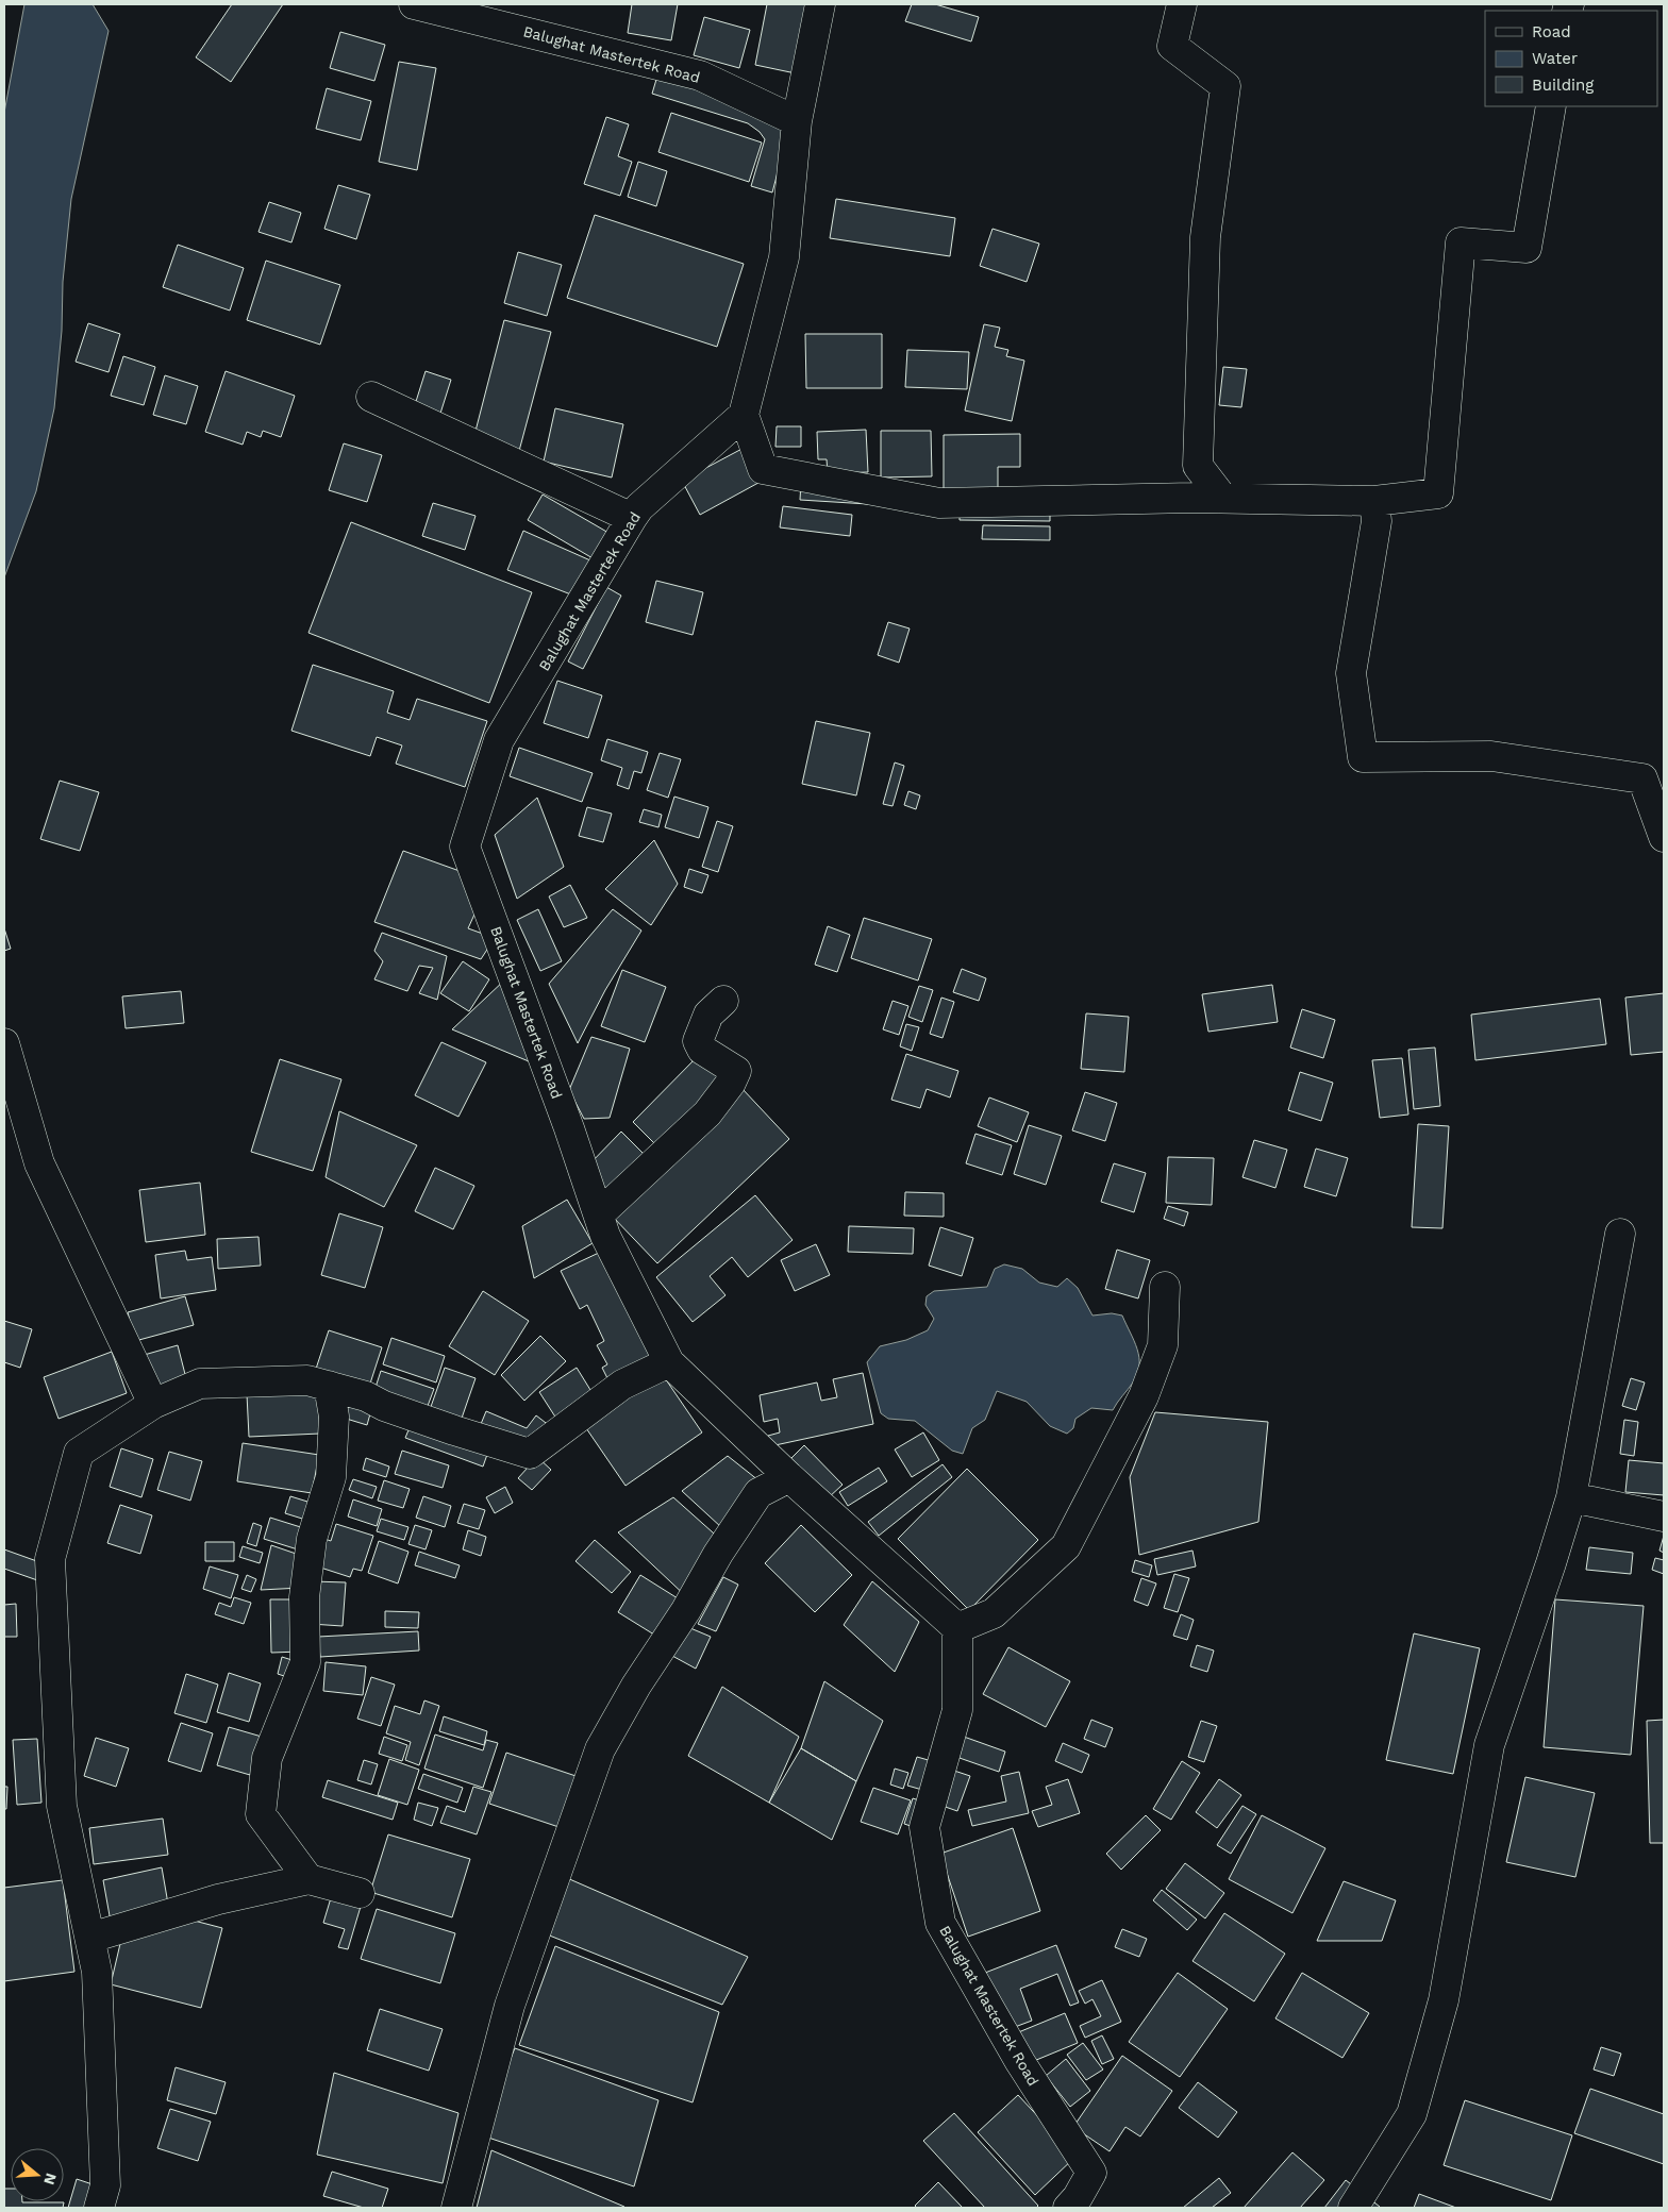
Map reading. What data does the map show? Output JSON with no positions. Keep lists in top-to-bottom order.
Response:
{
  "streets": {
    "street": ["Balughat Mastertek Road"]
  },
  "legend": ["Road", "Water", "Building"],
  "north": "right"
}
